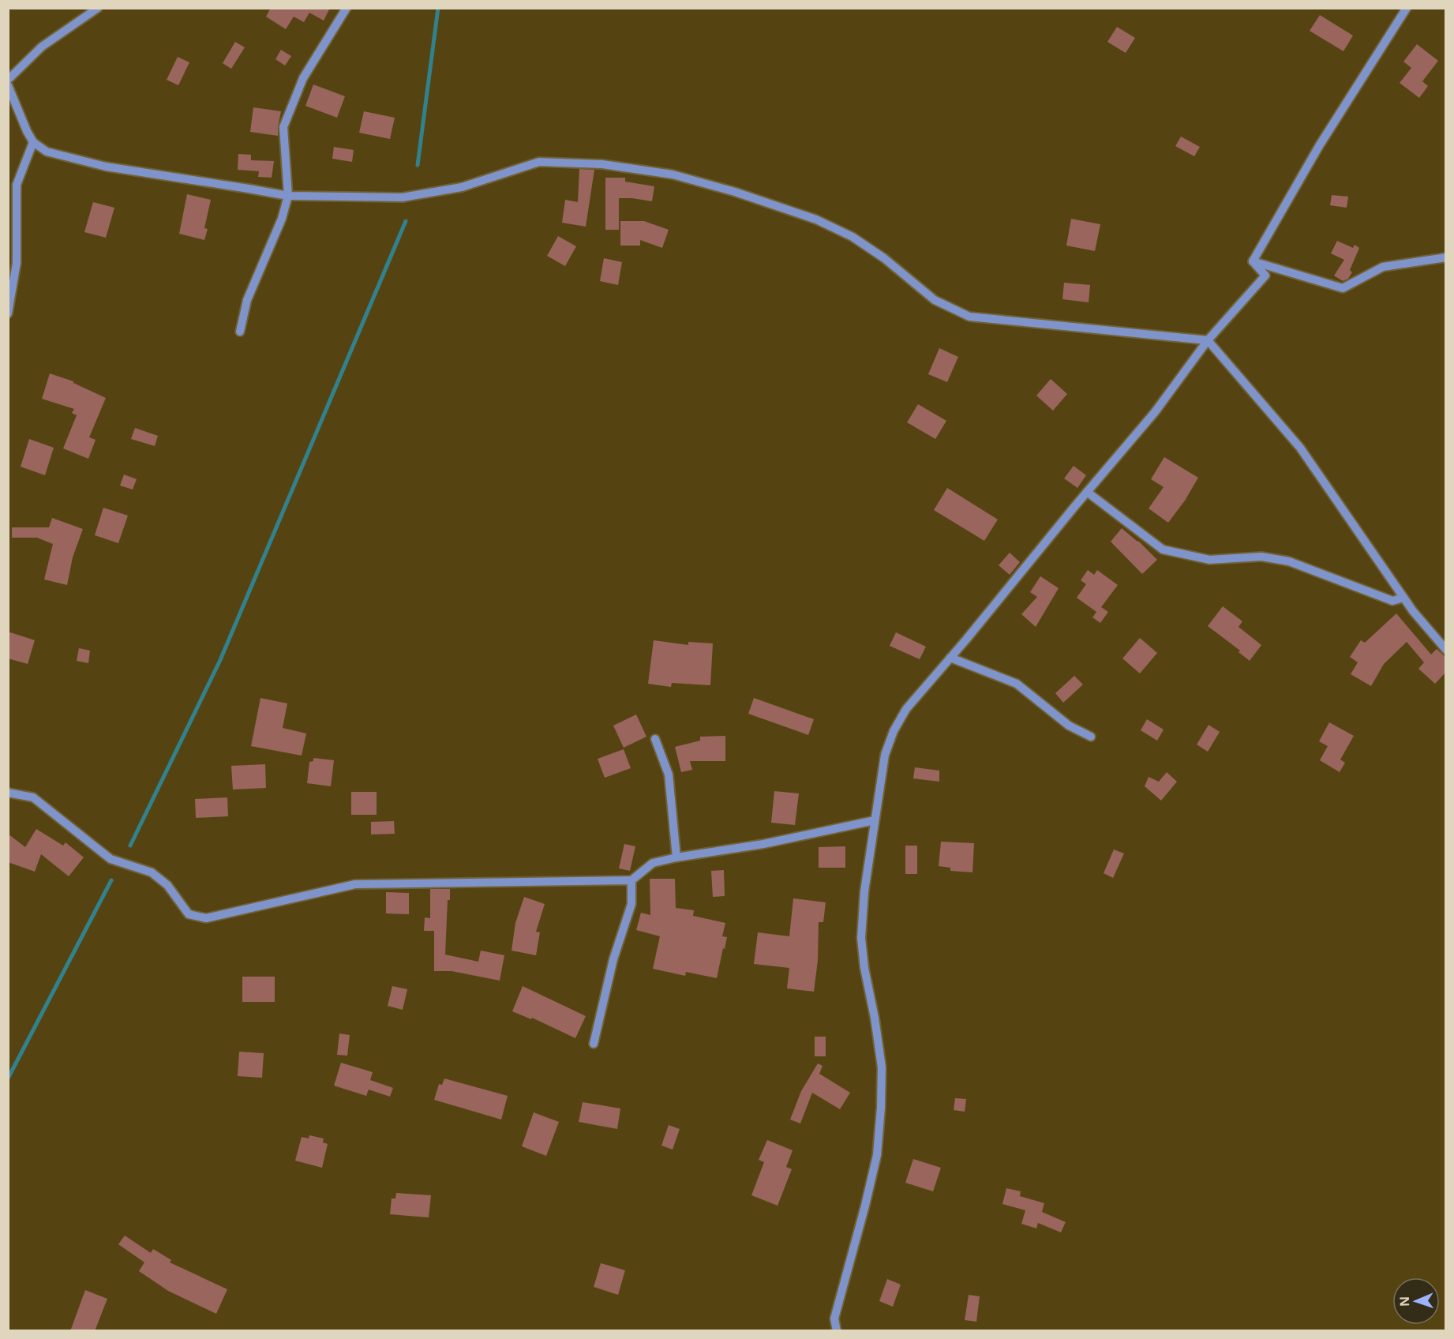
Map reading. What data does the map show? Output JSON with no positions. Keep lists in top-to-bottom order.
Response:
{
  "north": "left"
}
